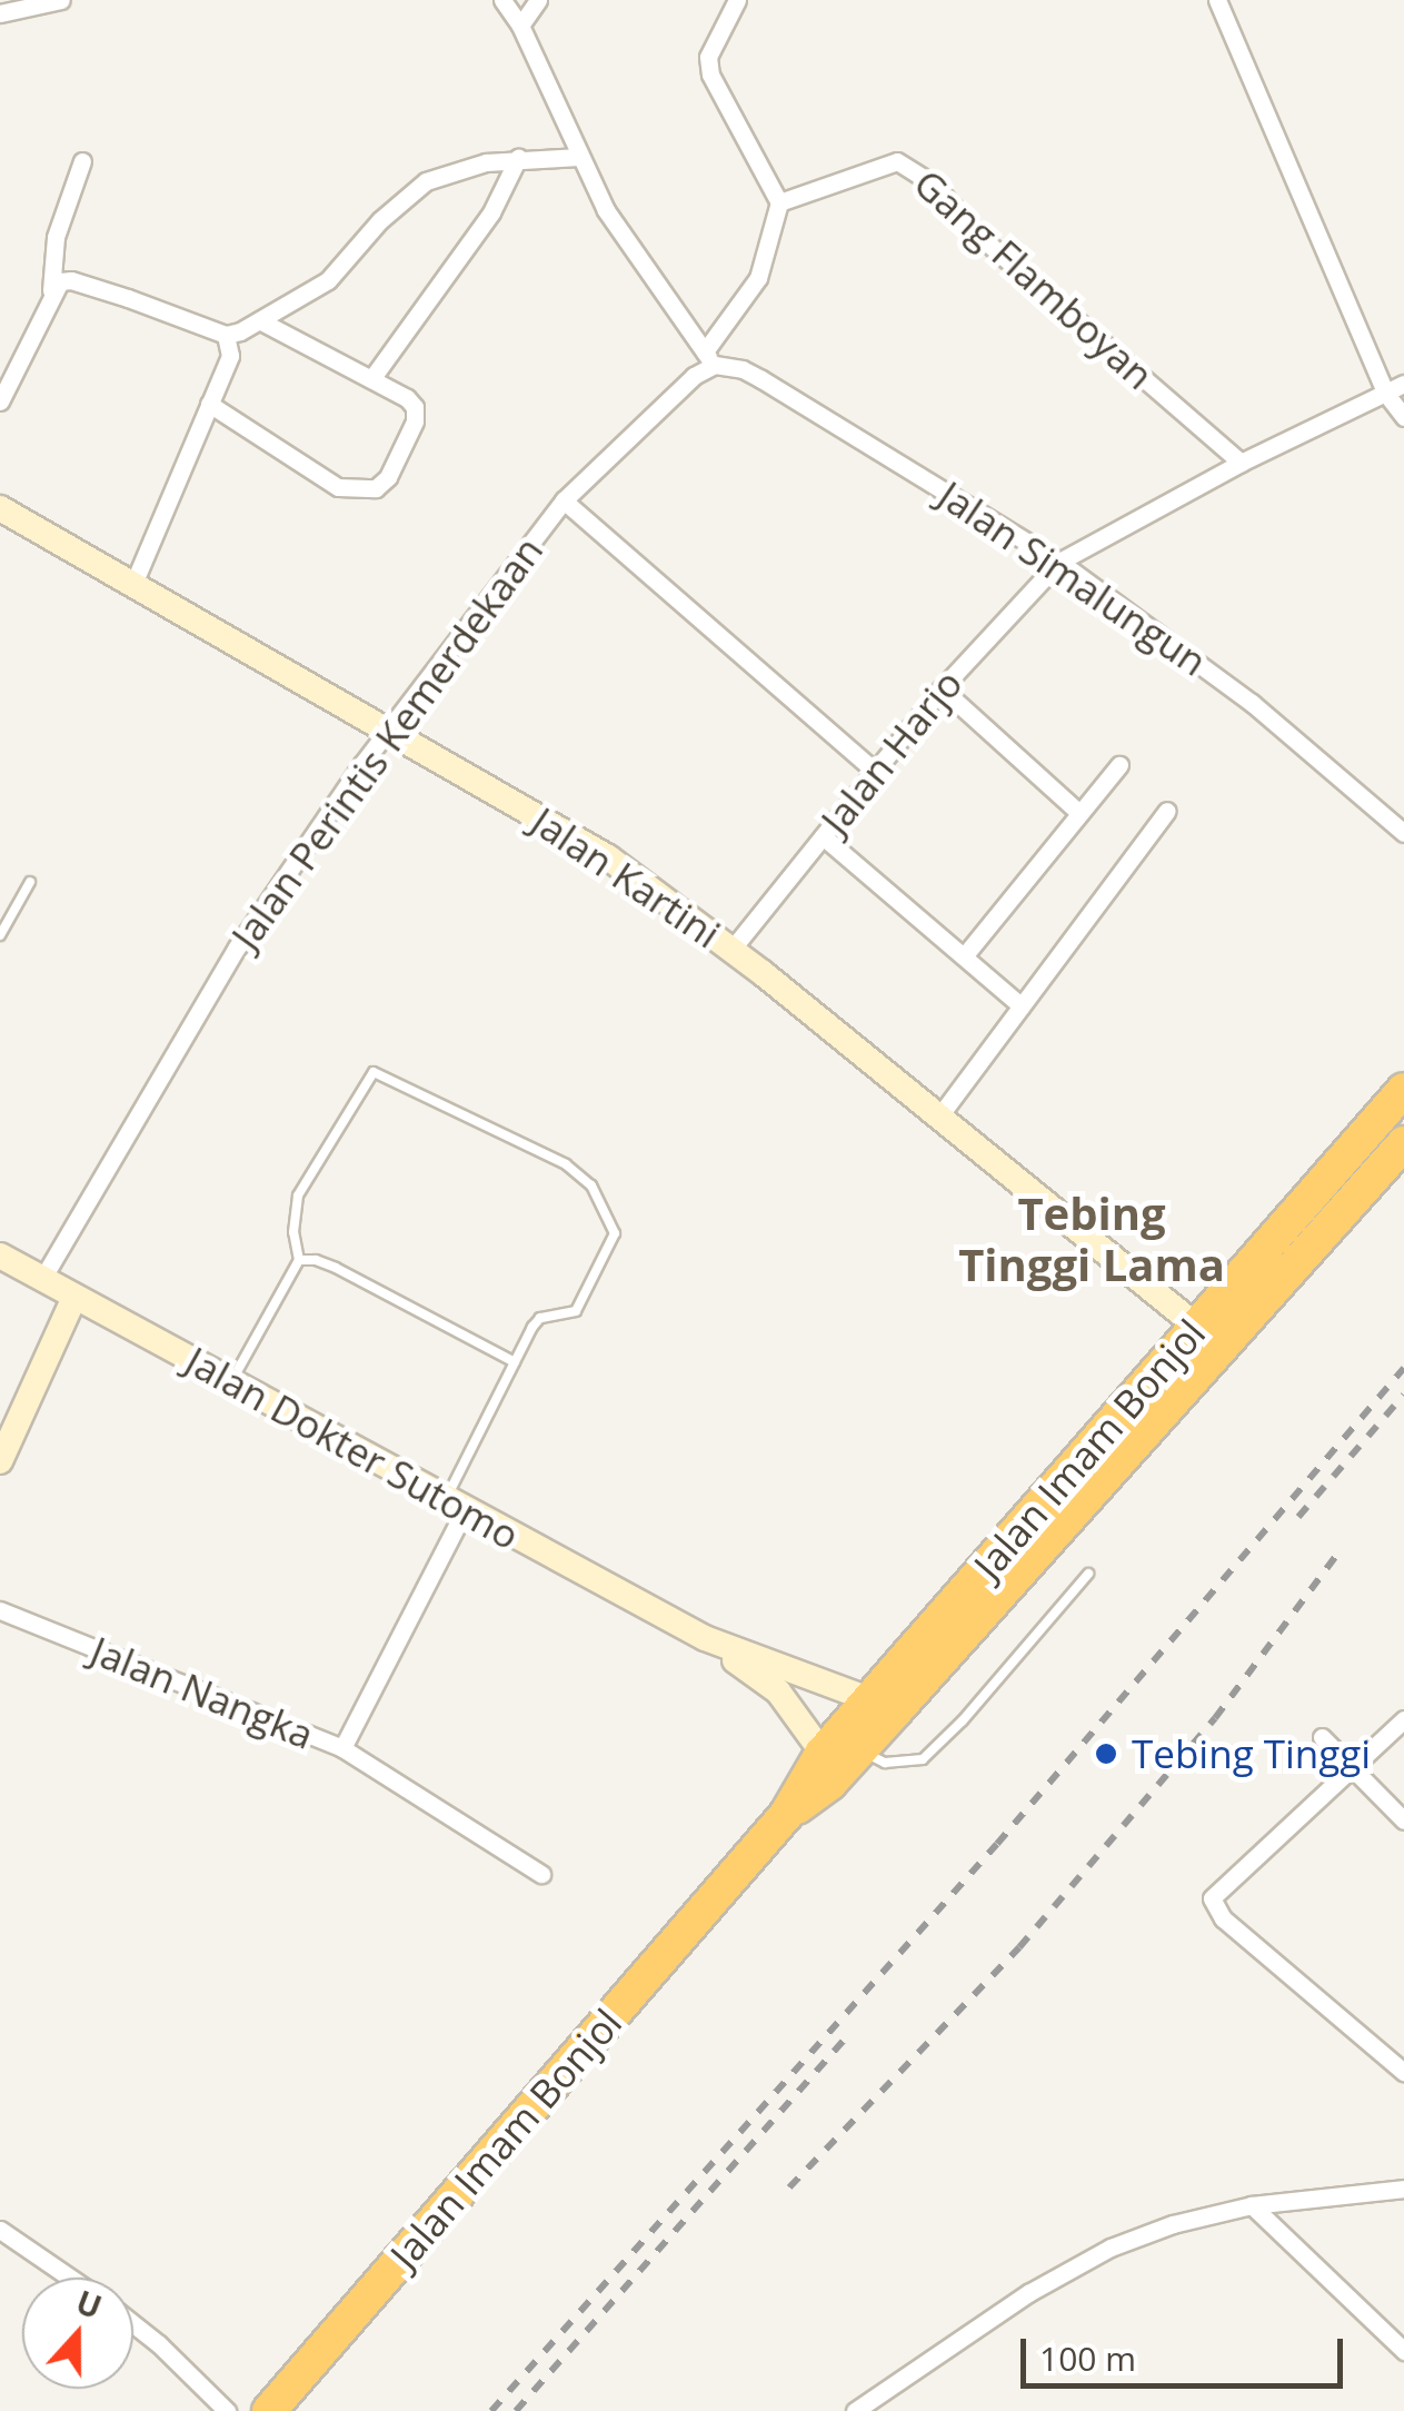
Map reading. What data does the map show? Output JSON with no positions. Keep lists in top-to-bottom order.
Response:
{
  "streets": {
    "highway": ["Jalan Imam Bonjol"],
    "street": [
      "Gang Flamboyan",
      "Jalan Simalungun",
      "Jalan Perintis Kemerdekaan",
      "Jalan Harjo",
      "Jalan Kartini",
      "Jalan Dokter Sutomo",
      "Jalan Nangka"
    ]
  },
  "crossings": [
    ["Gang Flamboyan", "Jalan Harjo"],
    ["Jalan Simalungun", "Jalan Perintis Kemerdekaan"],
    ["Jalan Simalungun", "Jalan Harjo"],
    ["Jalan Perintis Kemerdekaan", "Jalan Kartini"],
    ["Jalan Perintis Kemerdekaan", "Jalan Dokter Sutomo"],
    ["Jalan Harjo", "Jalan Kartini"],
    ["Jalan Kartini", "Jalan Imam Bonjol"],
    ["Jalan Dokter Sutomo", "Jalan Imam Bonjol"],
    ["Jalan Dokter Sutomo", "Jalan Nangka"]
  ],
  "districts": ["Tebing Tinggi Lama"],
  "places": ["Tebing Tinggi"],
  "scale_bar": "100 m",
  "north": "top"
}
